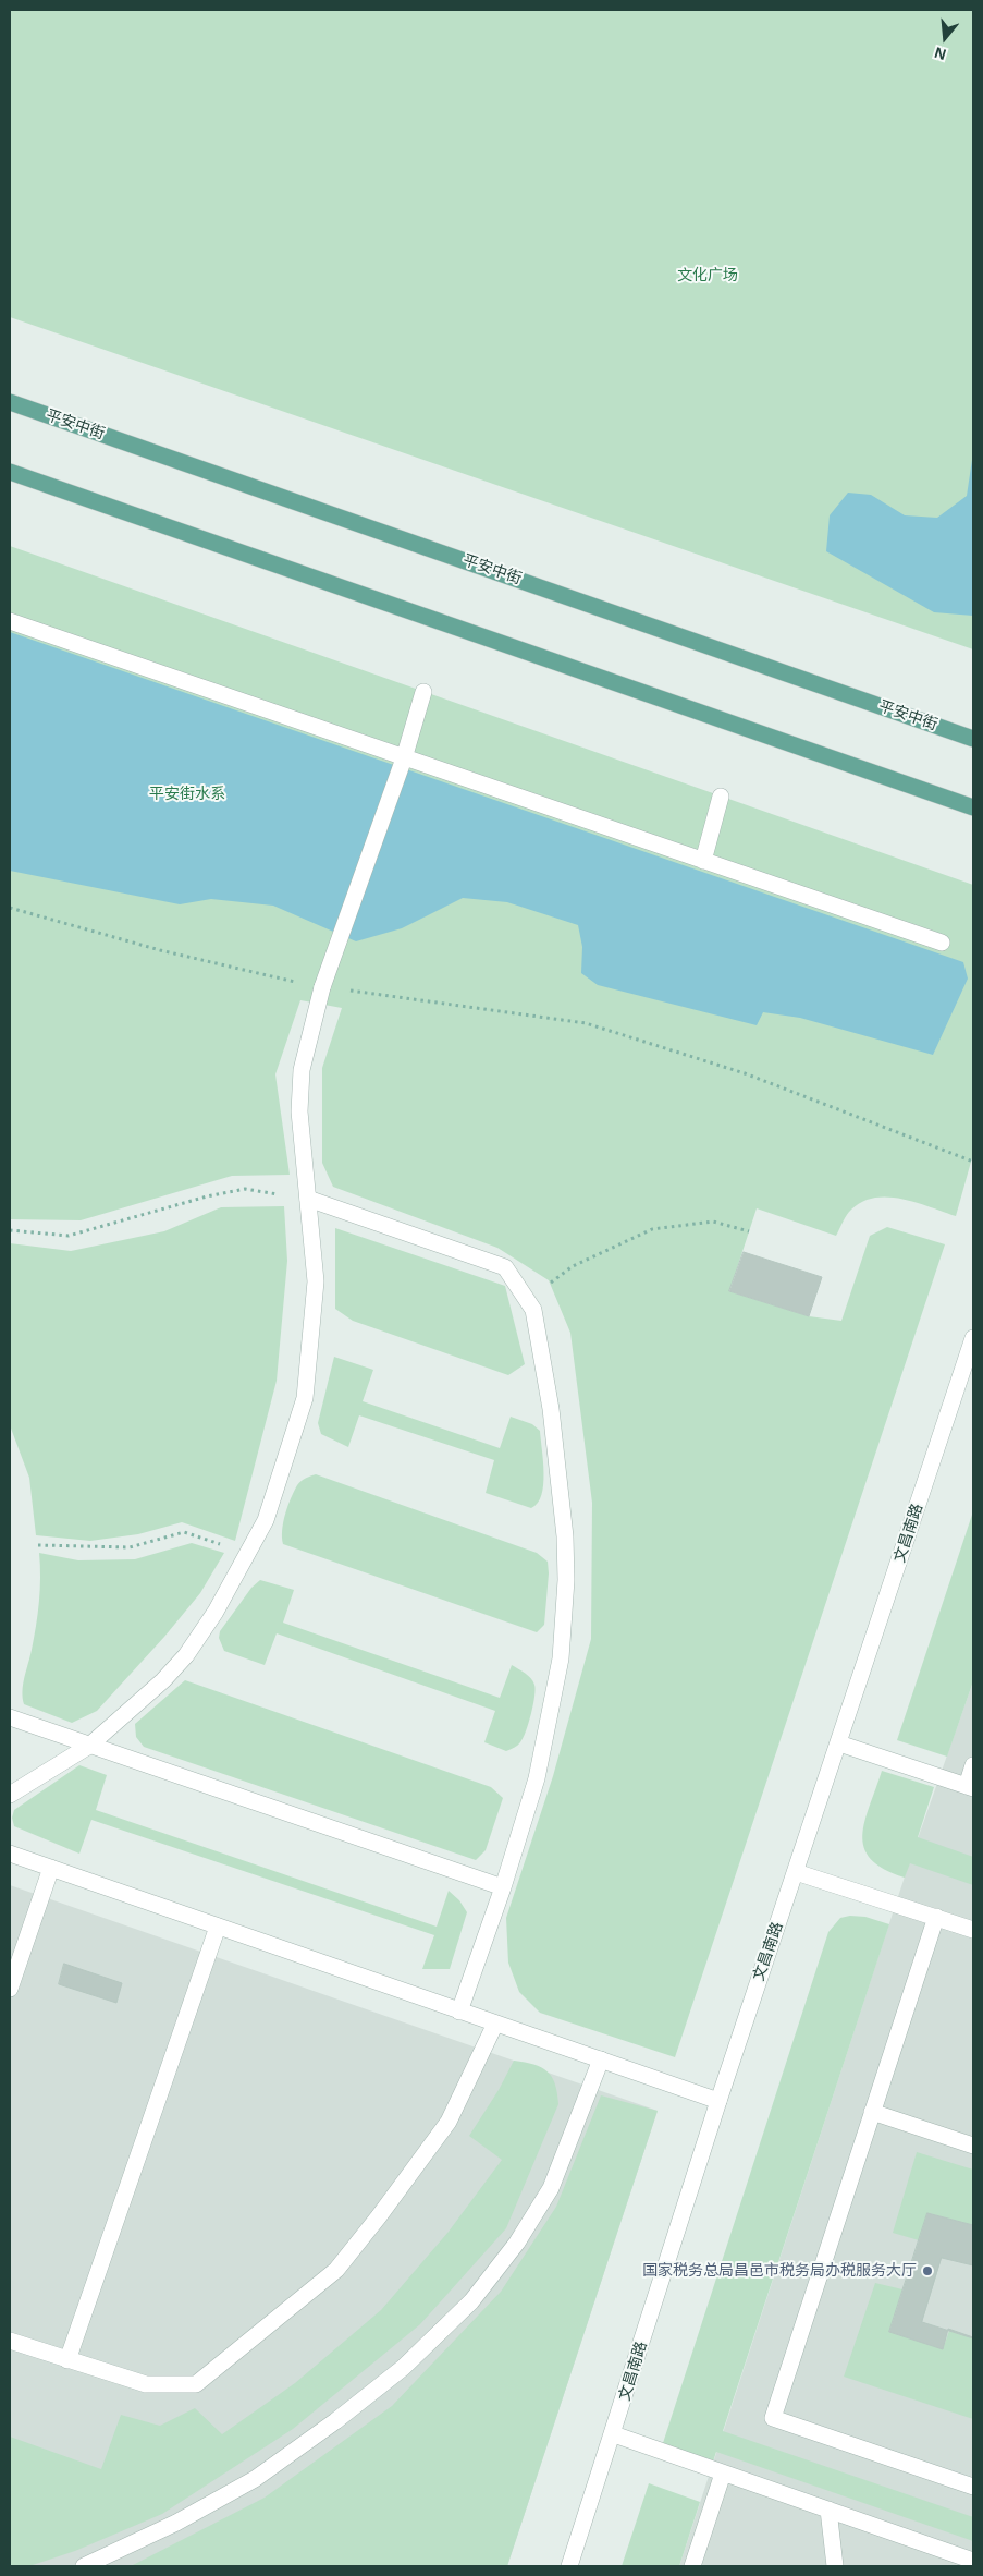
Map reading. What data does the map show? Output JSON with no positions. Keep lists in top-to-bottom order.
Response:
{
  "streets": {
    "main road": ["平安中街"],
    "street": ["文昌南路"]
  },
  "parks": ["文化广场", "平安街水系"],
  "places": ["国家税务总局昌邑市税务局办税服务大厅"],
  "north": "bottom"
}
